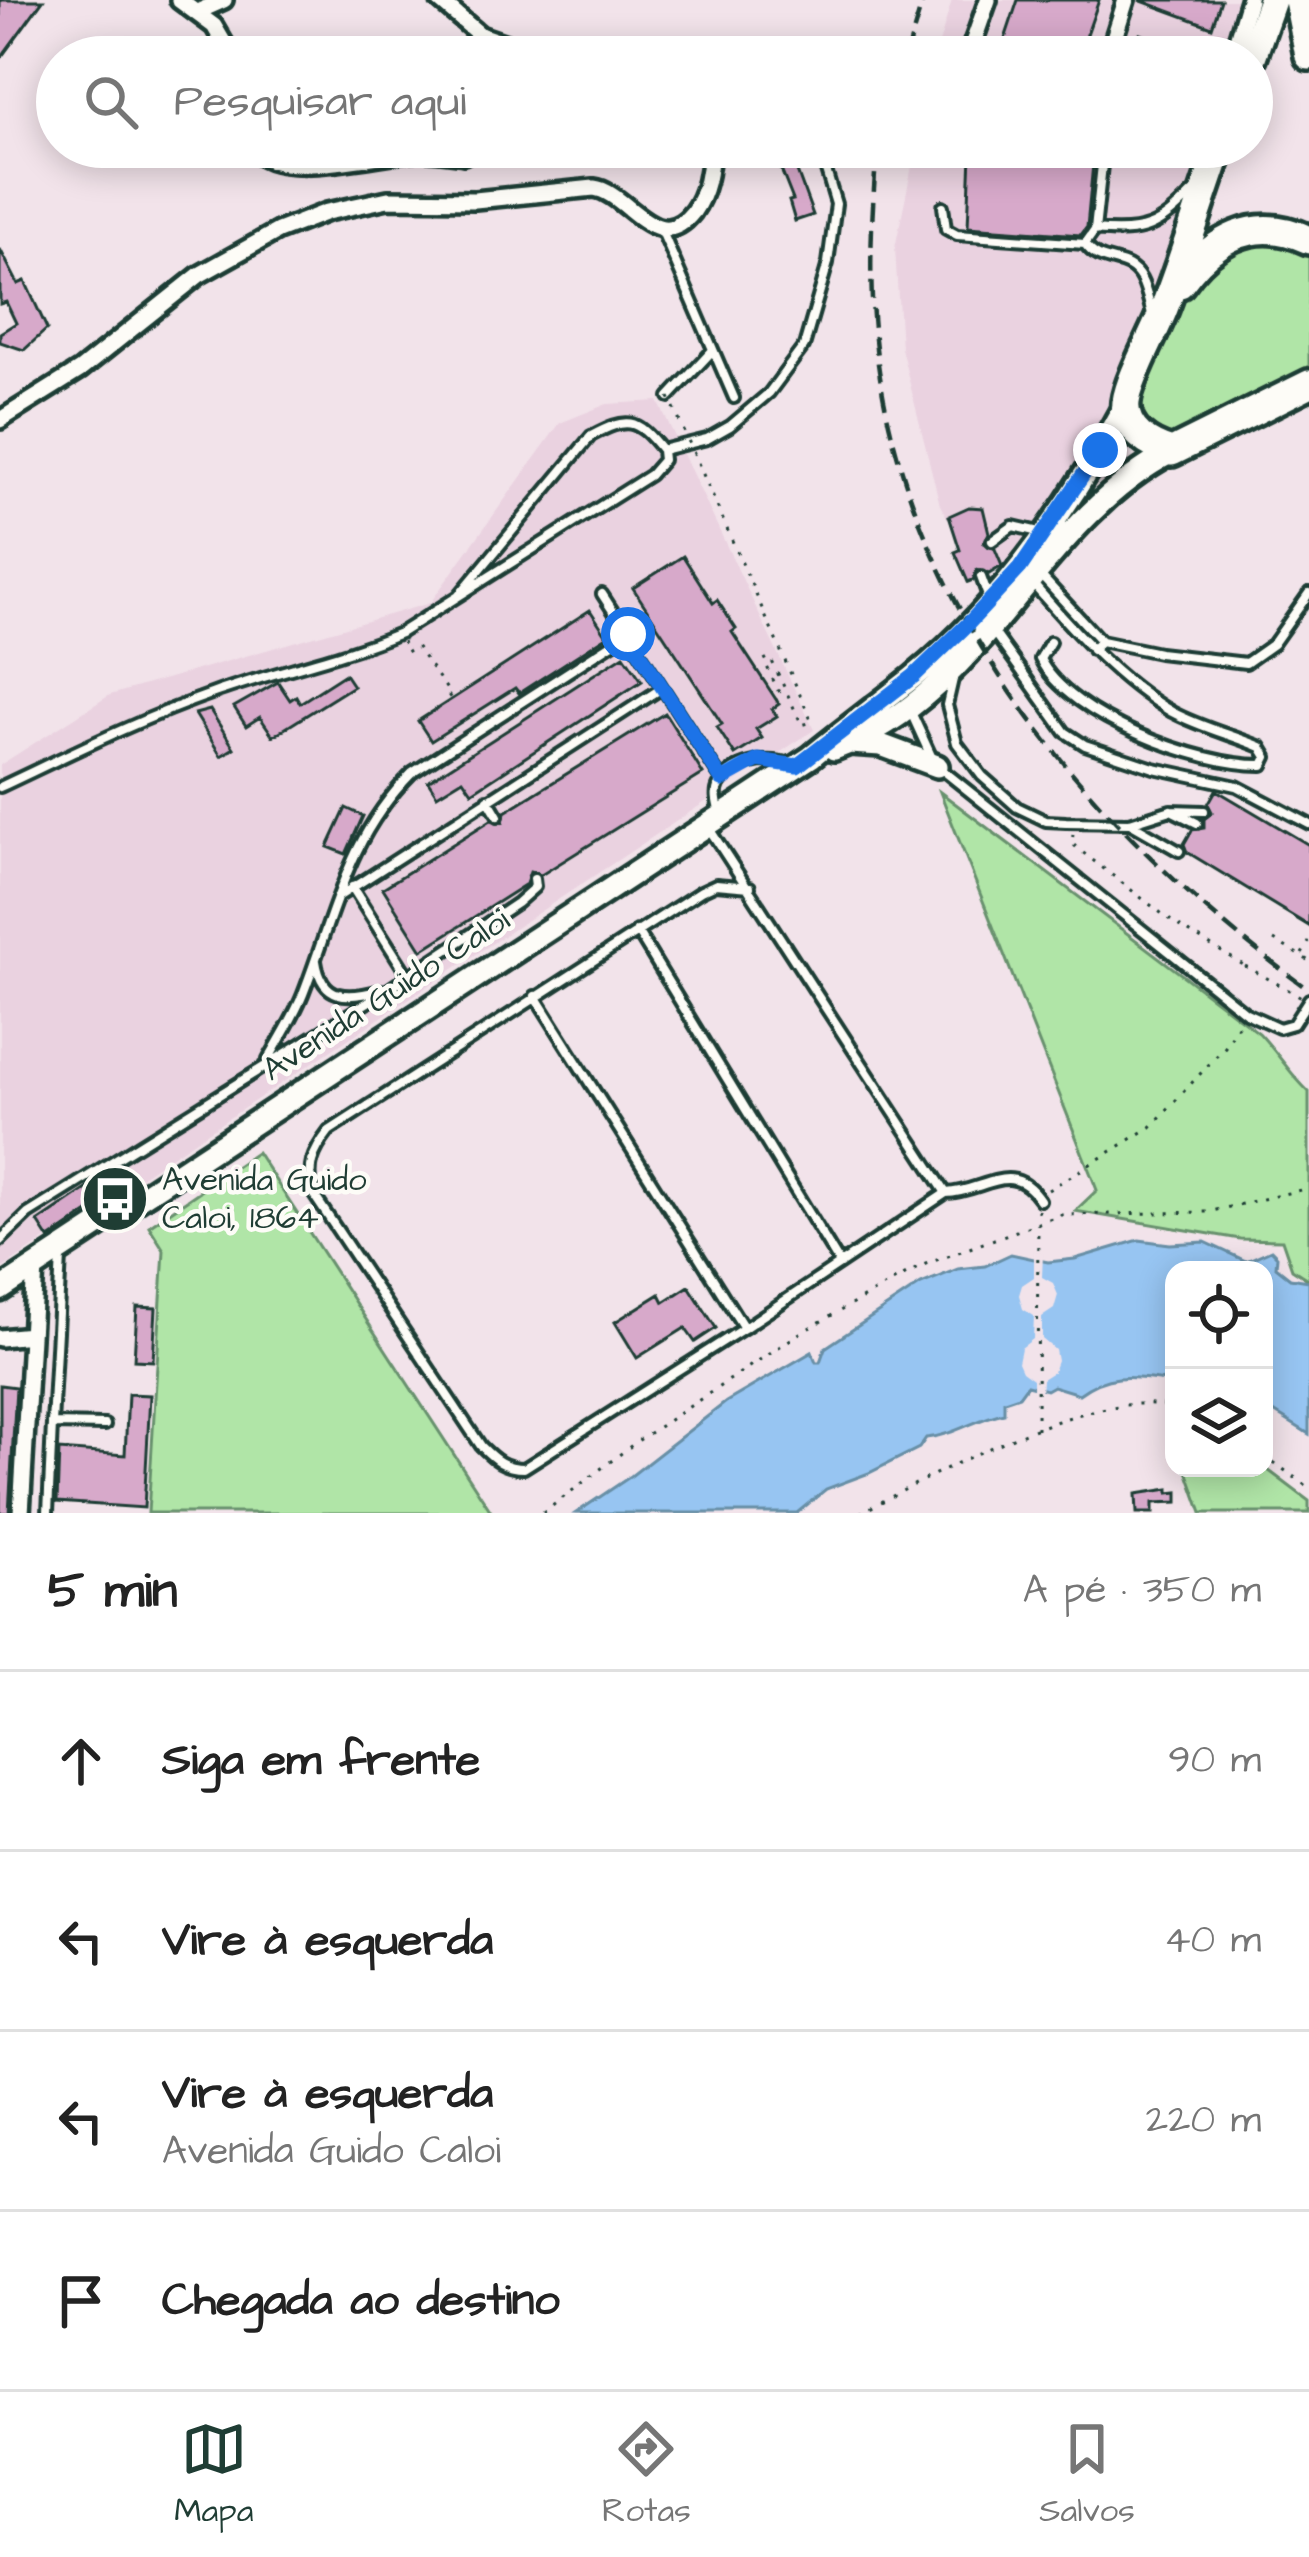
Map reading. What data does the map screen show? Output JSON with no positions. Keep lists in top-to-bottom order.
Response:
{
  "streets": {
    "main road": ["Avenida Guido Caloi"]
  },
  "places": {
    "bus stop": ["Avenida Guido Caloi, 1864"]
  },
  "page": {
    "search": "Pesquisar aqui",
    "heading": ["5 min", "A pé · 350 m"],
    "list": [
      ["Siga em frente", "90 m"],
      ["Vire à esquerda", "40 m"],
      ["Vire à esquerda", "Avenida Guido Caloi", "220 m"],
      "Chegada ao destino"
    ],
    "nav": ["Mapa", "Rotas", "Salvos"]
  }
}
